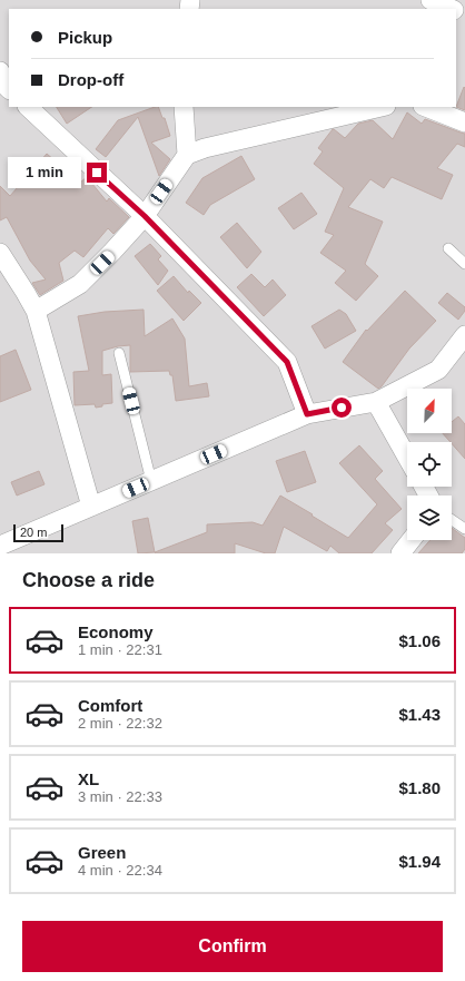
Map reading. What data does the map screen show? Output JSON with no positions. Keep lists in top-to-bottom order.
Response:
{
  "scale_bar": "20 m",
  "north": "top right",
  "page": {
    "banner": ["Pickup", "Drop-off"],
    "bubble": "1 min",
    "scale": "20 m",
    "heading": "Choose a ride",
    "list": [
      {
        "name": "Economy",
        "note": "1 min · 22:31",
        "value": "$1.06"
      },
      {
        "name": "Comfort",
        "note": "2 min · 22:32",
        "value": "$1.43"
      },
      {
        "name": "XL",
        "note": "3 min · 22:33",
        "value": "$1.80"
      },
      {
        "name": "Green",
        "note": "4 min · 22:34",
        "value": "$1.94"
      }
    ],
    "buttons": "Confirm"
  }
}
